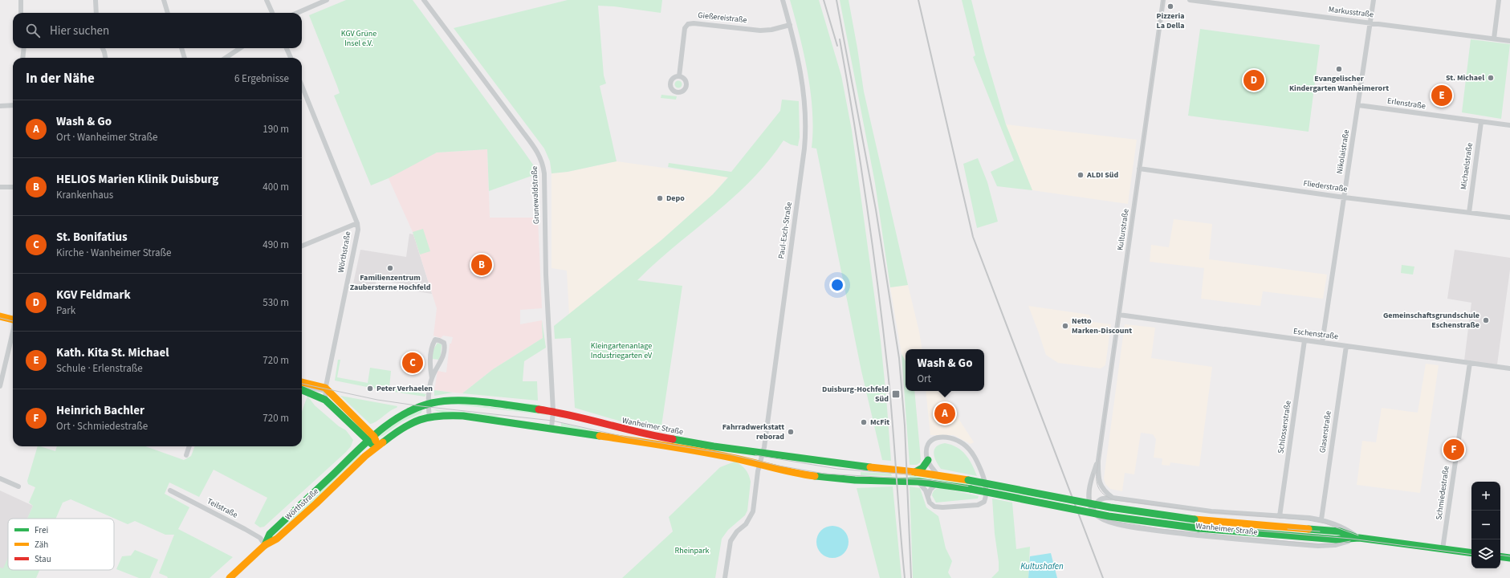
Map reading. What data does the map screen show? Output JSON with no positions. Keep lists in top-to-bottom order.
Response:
{
  "streets": {
    "street": [
      "Markusstraße",
      "Gießereistraße",
      "Erlenstraße",
      "Nikolaistraße",
      "Michaelstraße",
      "Fliederstraße",
      "Grunewaldstraße",
      "Kulturstraße",
      "Paul-Esch-Straße",
      "Wörthstraße",
      "Eschenstraße",
      "Wanheimer Straße",
      "Schlosserstraße",
      "Glaserstraße",
      "Schmiedestraße",
      "Teilstraße"
    ]
  },
  "crossings": [
    ["Markusstraße", "Nikolaistraße"],
    ["Gießereistraße", "Paul-Esch-Straße"],
    ["Erlenstraße", "Nikolaistraße"],
    ["Erlenstraße", "Michaelstraße"],
    ["Nikolaistraße", "Fliederstraße"],
    ["Nikolaistraße", "Eschenstraße"],
    ["Michaelstraße", "Fliederstraße"],
    ["Fliederstraße", "Kulturstraße"],
    ["Grunewaldstraße", "Wanheimer Straße"],
    ["Kulturstraße", "Eschenstraße"],
    ["Paul-Esch-Straße", "Wanheimer Straße"],
    ["Wörthstraße", "Wanheimer Straße"],
    ["Wörthstraße", "Teilstraße"],
    ["Eschenstraße", "Schlosserstraße"],
    ["Eschenstraße", "Glaserstraße"],
    ["Eschenstraße", "Schmiedestraße"],
    ["Wanheimer Straße", "Schlosserstraße"],
    ["Wanheimer Straße", "Glaserstraße"],
    ["Wanheimer Straße", "Schmiedestraße"]
  ],
  "water": ["Kultushafen"],
  "parks": ["KGV Grüne Insel e.V.", "Kleingartenanlage Industriegarten eV", "Rheinpark"],
  "places": {
    "other": [
      "Pizzeria La Della",
      "Evangelischer Kindergarten Wanheimerort",
      "St. Michael",
      "ALDI Süd",
      "Depo",
      "Familienzentrum Zaubersterne Hochfeld",
      "Gemeinschaftsgrundschule Eschenstraße",
      "Netto Marken-Discount",
      "Peter Verhaelen",
      "McFit",
      "Fahrradwerkstatt reborad"
    ],
    "transit": ["Duisburg-Hochfeld Süd"]
  },
  "legend": ["Frei", "Zäh", "Stau"],
  "page": {
    "search": "Hier suchen",
    "heading": ["In der Nähe", "6 Ergebnisse"],
    "pins": [
      "D",
      "E",
      "B",
      "C",
      "A",
      "F"
    ],
    "list": [
      {
        "mark": "A",
        "name": "Wash & Go",
        "note": "Ort · Wanheimer Straße",
        "value": "190 m"
      },
      {
        "mark": "B",
        "name": "HELIOS Marien Klinik Duisburg",
        "note": "Krankenhaus",
        "value": "400 m"
      },
      {
        "mark": "C",
        "name": "St. Bonifatius",
        "note": "Kirche · Wanheimer Straße",
        "value": "490 m"
      },
      {
        "mark": "D",
        "name": "KGV Feldmark",
        "note": "Park",
        "value": "530 m"
      },
      {
        "mark": "E",
        "name": "Kath. Kita St. Michael",
        "note": "Schule · Erlenstraße",
        "value": "720 m"
      },
      {
        "mark": "F",
        "name": "Heinrich Bachler",
        "note": "Ort · Schmiedestraße",
        "value": "720 m"
      }
    ],
    "popup": ["Wash & Go", "Ort"],
    "map_buttons": ["+", "−"]
  }
}
